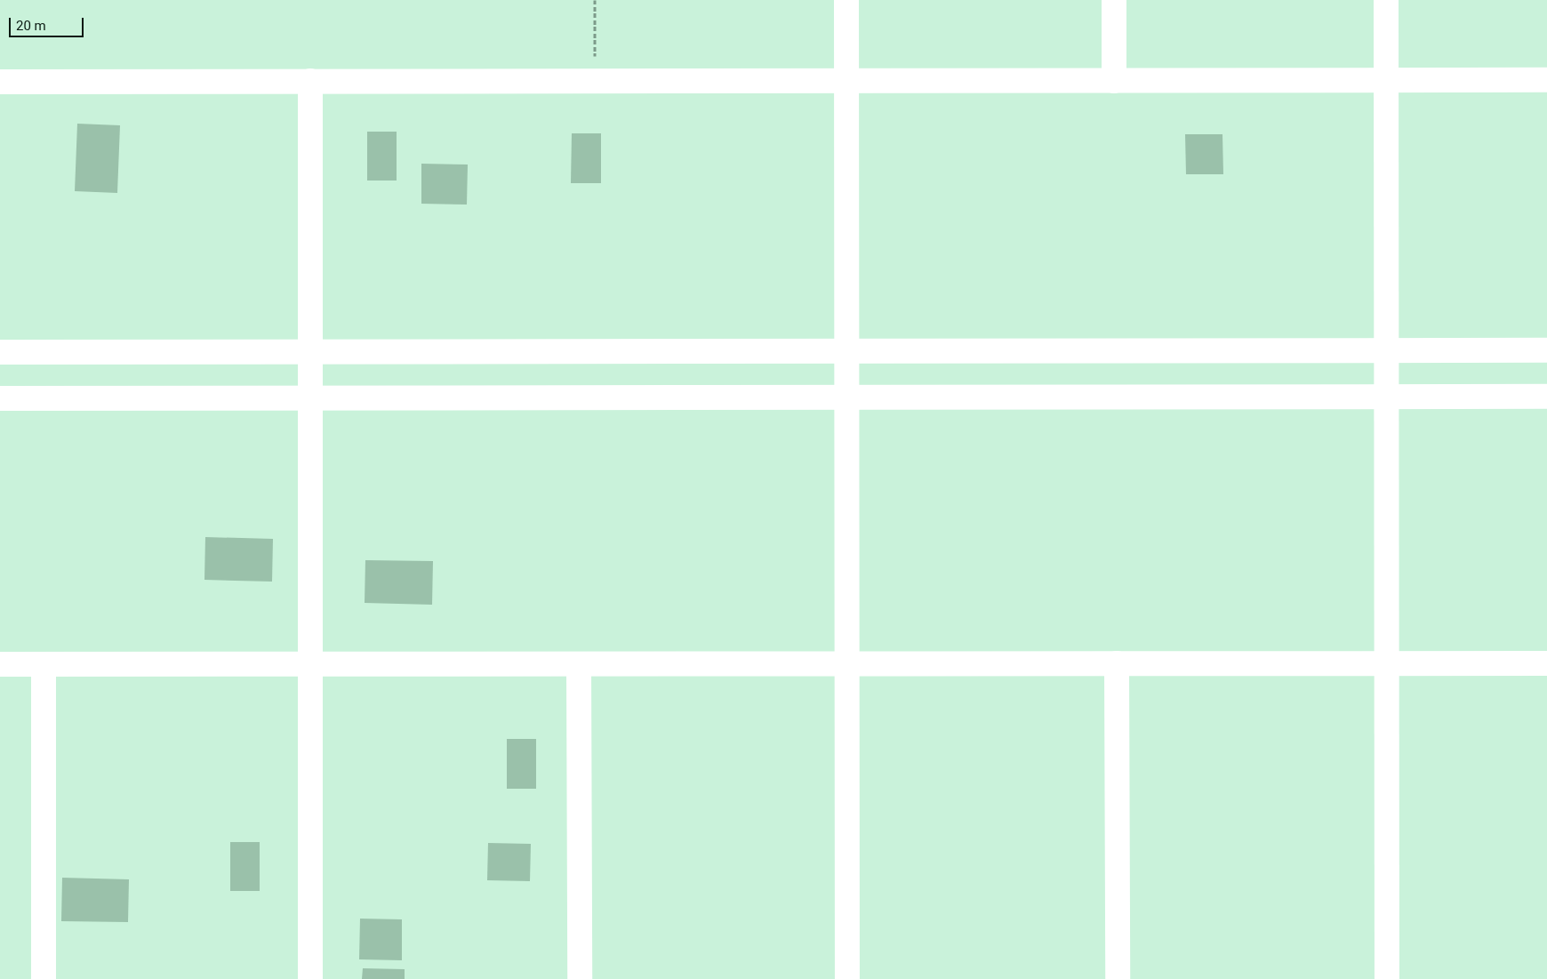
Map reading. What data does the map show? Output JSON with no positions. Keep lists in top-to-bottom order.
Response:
{
  "scale_bar": "20 m"
}
